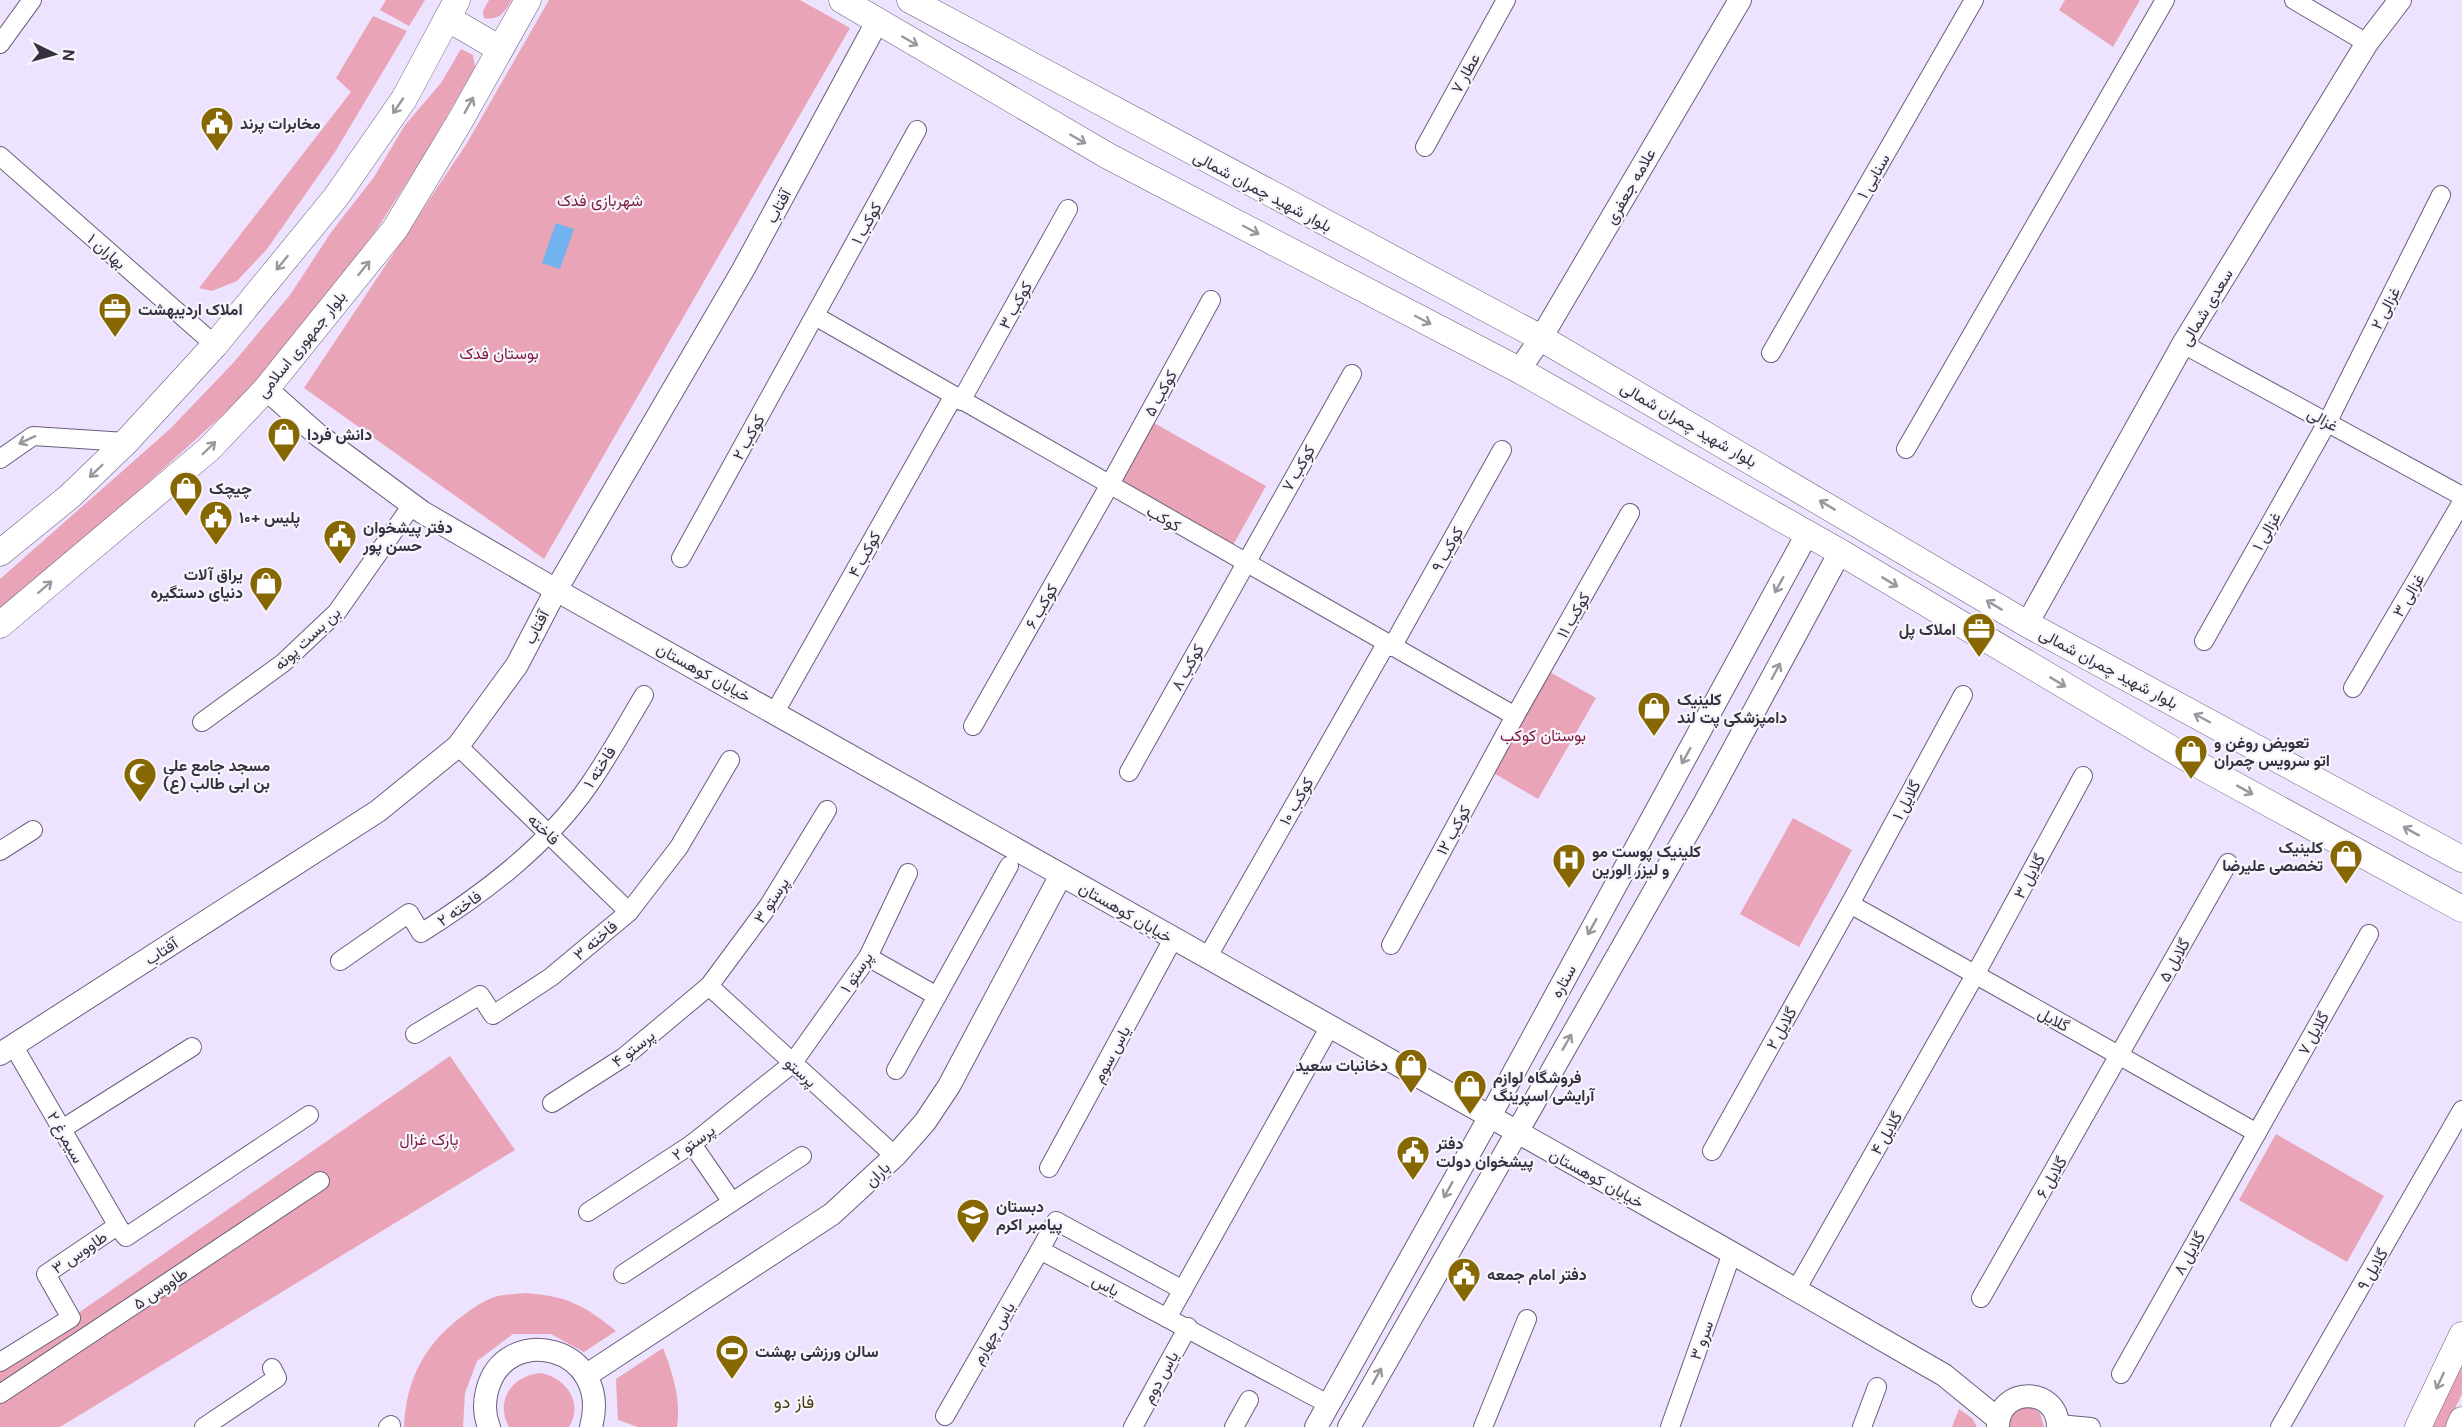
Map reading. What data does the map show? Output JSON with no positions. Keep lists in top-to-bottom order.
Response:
{
  "streets": {
    "main road": ["بلوار شهید چمران شمالی", "بلوار جمهوری اسلامی"],
    "street": [
      "عطار ۷",
      "سنایی ۱",
      "علامه جعفری",
      "آفتاب",
      "کوکب ۱",
      "بهاران ۱",
      "کوکب ۳",
      "سعدی شمالی",
      "غزالی ۲",
      "کوکب ۵",
      "غزالی",
      "کوکب ۲",
      "کوکب ۷",
      "کوکب",
      "غزالی ۱",
      "کوکب ۹",
      "کوکب ۴",
      "غزالی ۳",
      "کوکب ۶",
      "کوکب ۱۱",
      "بن بست پونه",
      "کوکب ۸",
      "خیابان کوهستان",
      "فاخته ۱",
      "گلایل ۱",
      "کوکب ۱۰",
      "فاخته",
      "کوکب ۱۲",
      "گلایل ۳",
      "پرستو ۳",
      "فاخته ۲",
      "فاخته ۳",
      "گلایل ۵",
      "پرستو ۱",
      "ستاره",
      "گلایل",
      "گلایل ۲",
      "گلایل ۷",
      "پرستو ۴",
      "یاس سوم",
      "پرستو",
      "گلایل ۴",
      "سیمرغ ۲",
      "پرستو ۲",
      "باران",
      "گلایل ۶",
      "طاووس ۳",
      "گلایل ۸",
      "گلایل ۹",
      "یاس",
      "طاووس ۵",
      "یاس چهارم",
      "سرو ۳",
      "یاس دوم"
    ]
  },
  "crossings": [
    ["علامه جعفری", "بلوار شهید چمران شمالی"],
    ["بلوار شهید چمران شمالی", "سعدی شمالی"],
    ["بلوار شهید چمران شمالی", "ستاره"],
    ["آفتاب", "خیابان کوهستان"],
    ["آفتاب", "فاخته"],
    ["آفتاب", "سیمرغ ۲"],
    ["کوکب ۱", "کوکب ۲"],
    ["کوکب ۱", "کوکب"],
    ["کوکب ۳", "کوکب"],
    ["کوکب ۳", "کوکب ۴"],
    ["سعدی شمالی", "غزالی"],
    ["غزالی ۲", "غزالی"],
    ["غزالی ۲", "غزالی ۱"],
    ["بلوار جمهوری اسلامی", "خیابان کوهستان"],
    ["کوکب ۵", "کوکب"],
    ["کوکب ۵", "کوکب ۶"],
    ["غزالی", "غزالی ۱"],
    ["کوکب ۲", "کوکب"],
    ["کوکب ۷", "کوکب"],
    ["کوکب ۷", "کوکب ۸"],
    ["کوکب", "کوکب ۹"],
    ["کوکب", "کوکب ۴"],
    ["کوکب", "کوکب ۶"],
    ["کوکب", "کوکب ۱۱"],
    ["کوکب", "کوکب ۸"],
    ["کوکب", "کوکب ۱۰"],
    ["کوکب", "کوکب ۱۲"],
    ["کوکب ۹", "کوکب ۱۰"],
    ["کوکب ۴", "خیابان کوهستان"],
    ["کوکب ۱۱", "کوکب ۱۲"],
    ["بن بست پونه", "خیابان کوهستان"],
    ["خیابان کوهستان", "کوکب ۱۰"],
    ["خیابان کوهستان", "ستاره"],
    ["خیابان کوهستان", "یاس سوم"],
    ["خیابان کوهستان", "گلایل ۴"],
    ["خیابان کوهستان", "باران"],
    ["خیابان کوهستان", "سرو ۳"],
    ["فاخته ۱", "فاخته"],
    ["فاخته ۱", "فاخته ۲"],
    ["گلایل ۱", "گلایل"],
    ["گلایل ۱", "گلایل ۲"],
    ["فاخته", "فاخته ۲"],
    ["فاخته", "فاخته ۳"],
    ["گلایل ۳", "گلایل"],
    ["گلایل ۳", "گلایل ۴"],
    ["پرستو ۳", "پرستو ۴"],
    ["پرستو ۳", "پرستو"],
    ["گلایل ۵", "گلایل"],
    ["گلایل ۵", "گلایل ۶"],
    ["پرستو ۱", "پرستو"],
    ["پرستو ۱", "پرستو ۲"],
    ["ستاره", "یاس"],
    ["گلایل", "گلایل ۲"],
    ["گلایل", "گلایل ۷"],
    ["گلایل", "گلایل ۴"],
    ["گلایل", "گلایل ۶"],
    ["گلایل", "گلایل ۸"],
    ["گلایل ۷", "گلایل ۸"],
    ["پرستو ۴", "پرستو"],
    ["پرستو", "پرستو ۲"],
    ["پرستو", "باران"],
    ["سیمرغ ۲", "طاووس ۳"],
    ["یاس", "یاس چهارم"],
    ["یاس", "یاس دوم"]
  ],
  "districts": ["فاز دو"],
  "parks": [
    "شهربازی فدک",
    "بوستان فدک",
    "بوستان کوکب",
    "پارک غزال"
  ],
  "places": {
    "public building": [
      "مخابرات پرند",
      "پلیس +۱۰",
      "دفتر پیشخوان حسن پور",
      "دفتر پیشخوان دولت",
      "دفتر امام جمعه"
    ],
    "office": ["املاک اردیبهشت", "املاک پل"],
    "shop": [
      "دانش فردا",
      "چیچک",
      "یراق آلات دنیای دستگیره",
      "کلینیک دامپزشکی پت لند",
      "تعویض روغن و اتو سرویس چمران",
      "کلینیک تخصصی علیرضا",
      "دخانبات سعید",
      "فروشگاه لوازم آرایشی اسپرینگ"
    ],
    "mosque": ["مسجد جامع علی بن ابی طالب (ع)"],
    "hospital": ["کلینیک پوست مو و لیزر اِلورین"],
    "school or university": ["دبستان پیامبر اکرم"],
    "sports": ["سالن ورزشی بهشت"]
  },
  "north": "right"
}
